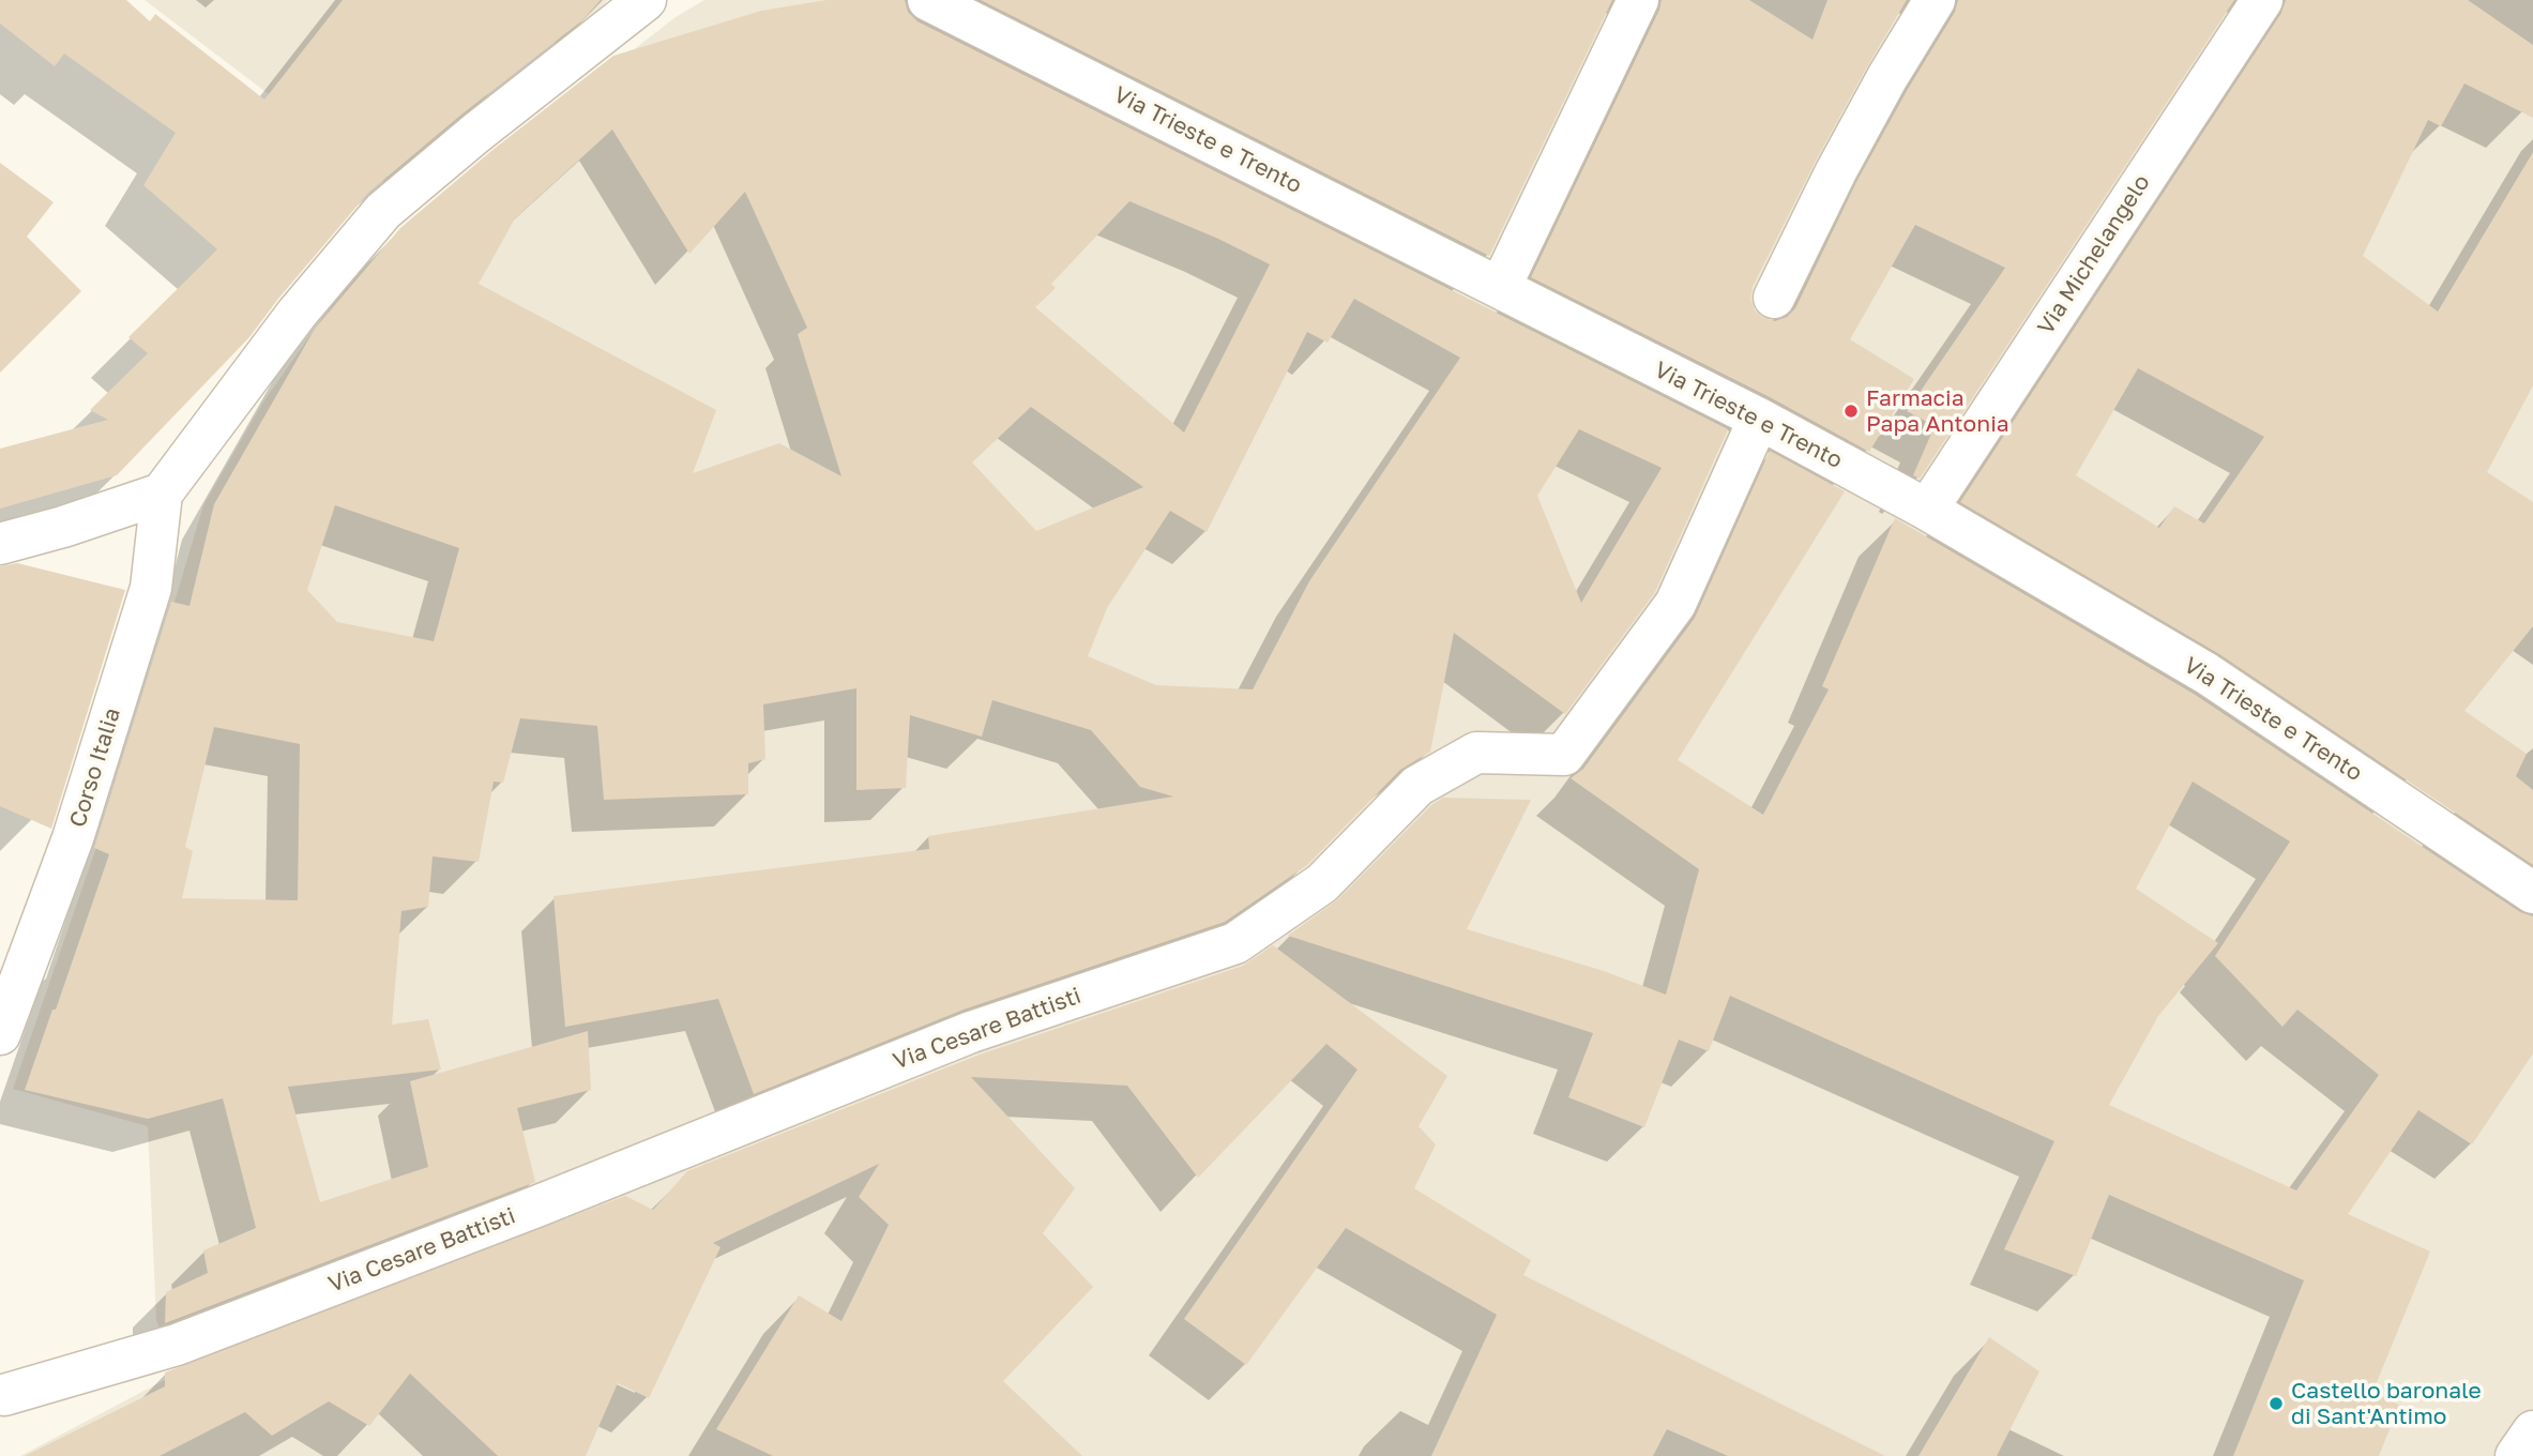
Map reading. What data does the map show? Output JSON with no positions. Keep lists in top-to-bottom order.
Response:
{
  "streets": {
    "street": [
      "Via Trieste e Trento",
      "Via Michelangelo",
      "Corso Italia",
      "Via Cesare Battisti"
    ]
  },
  "crossings": [
    ["Via Trieste e Trento", "Via Michelangelo"],
    ["Via Trieste e Trento", "Via Cesare Battisti"]
  ],
  "places": ["Farmacia Papa Antonia", "Castello baronale di Sant'Antimo"]
}
